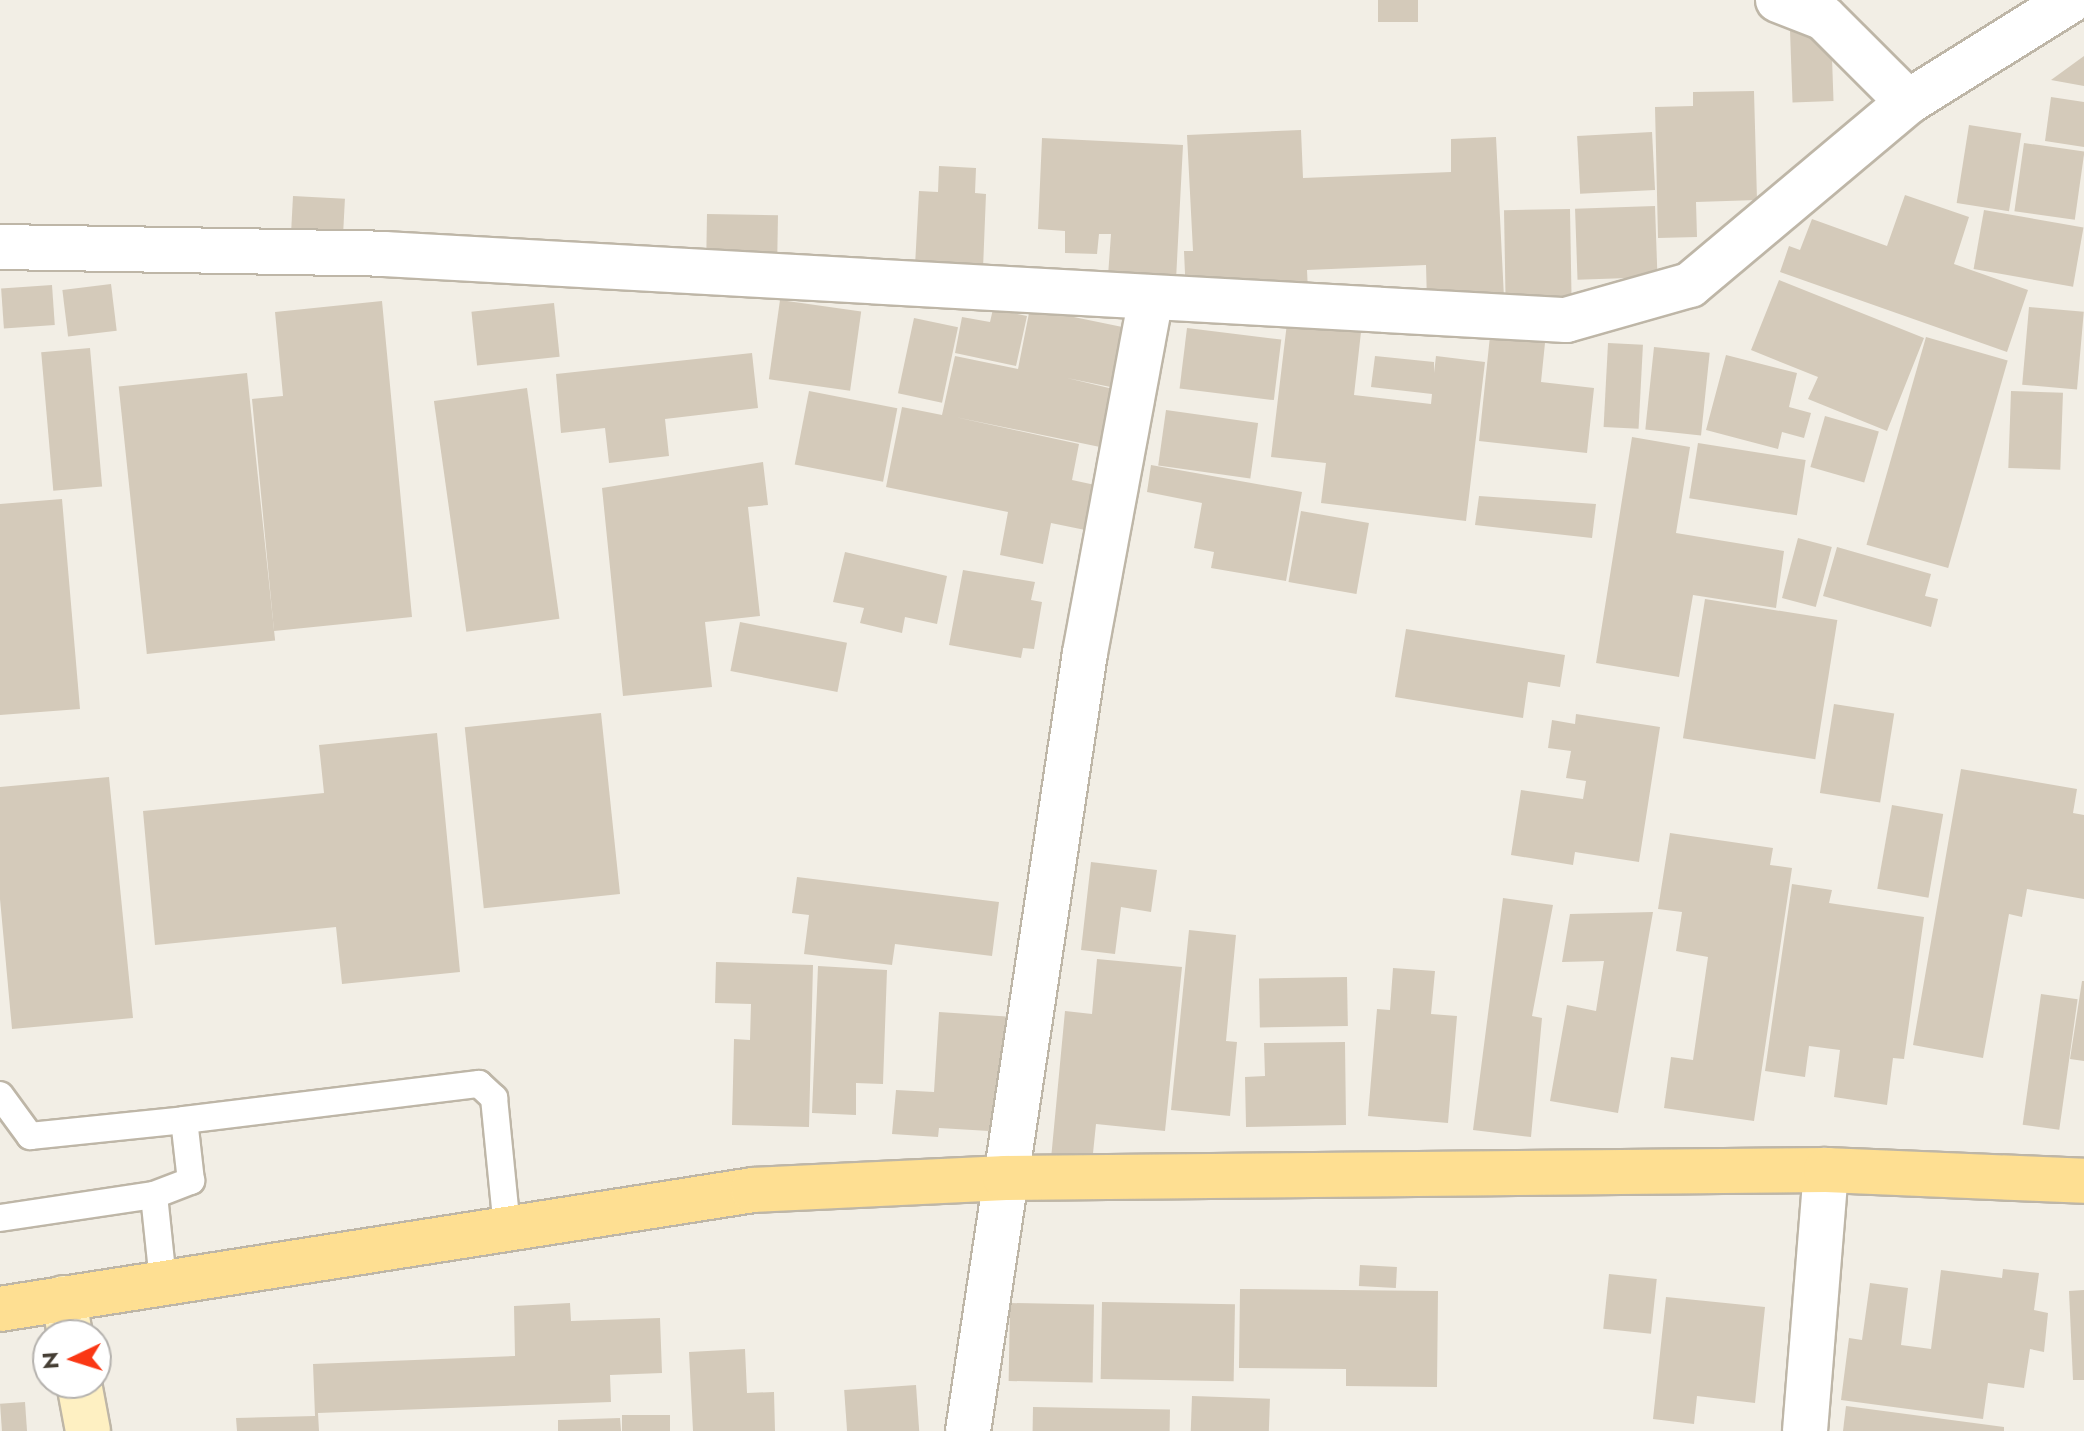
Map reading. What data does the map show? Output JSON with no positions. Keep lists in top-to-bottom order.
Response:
{
  "north": "left"
}
